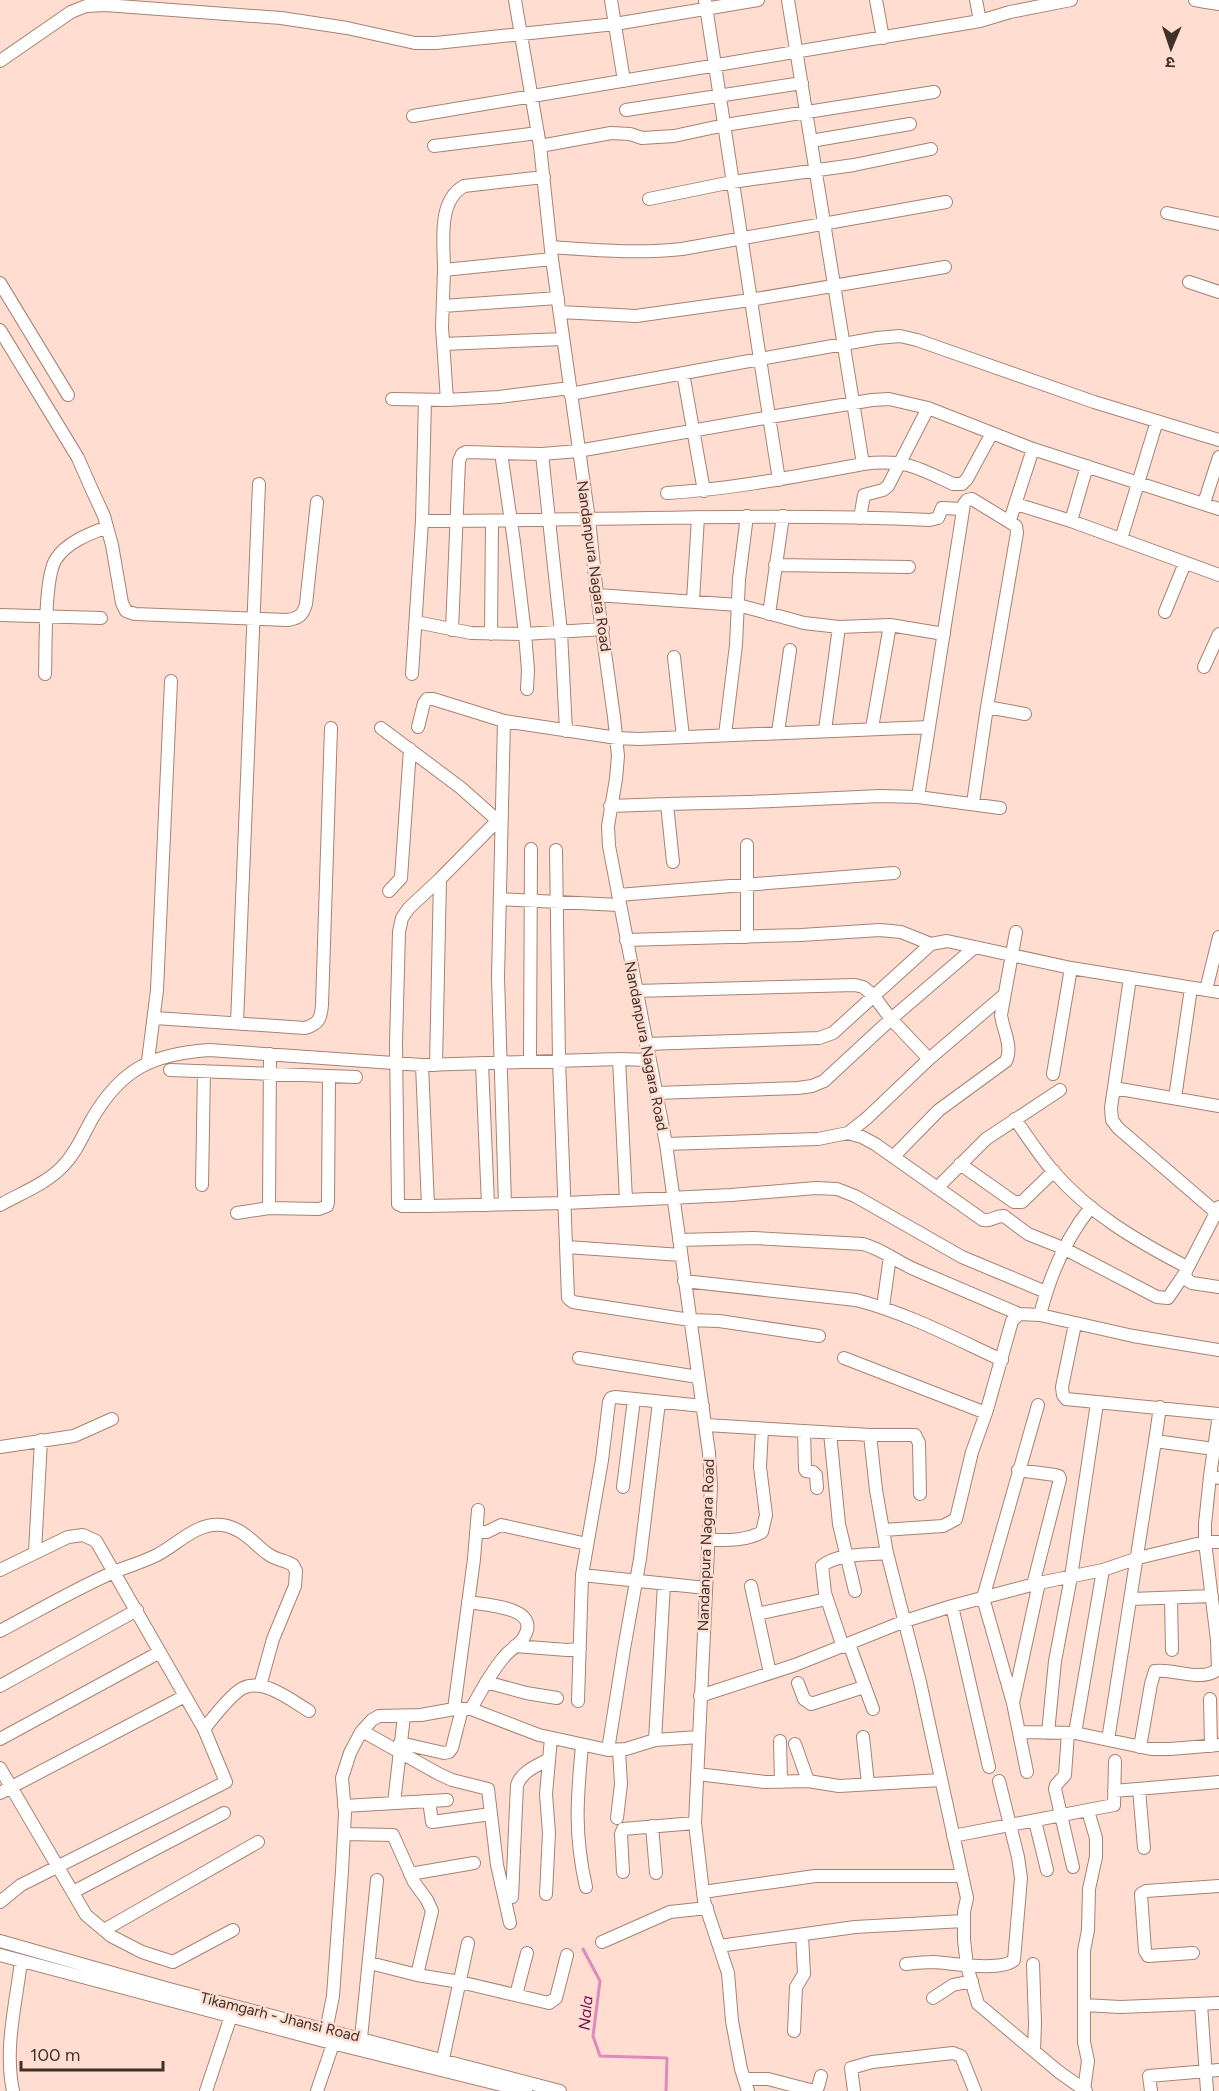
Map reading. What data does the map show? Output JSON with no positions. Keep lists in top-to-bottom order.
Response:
{
  "streets": {
    "street": ["Nandanpura Nagara Road", "Tikamgarh - Jhansi Road"]
  },
  "water": ["Nala"],
  "scale_bar": "100 m",
  "north": "bottom"
}
